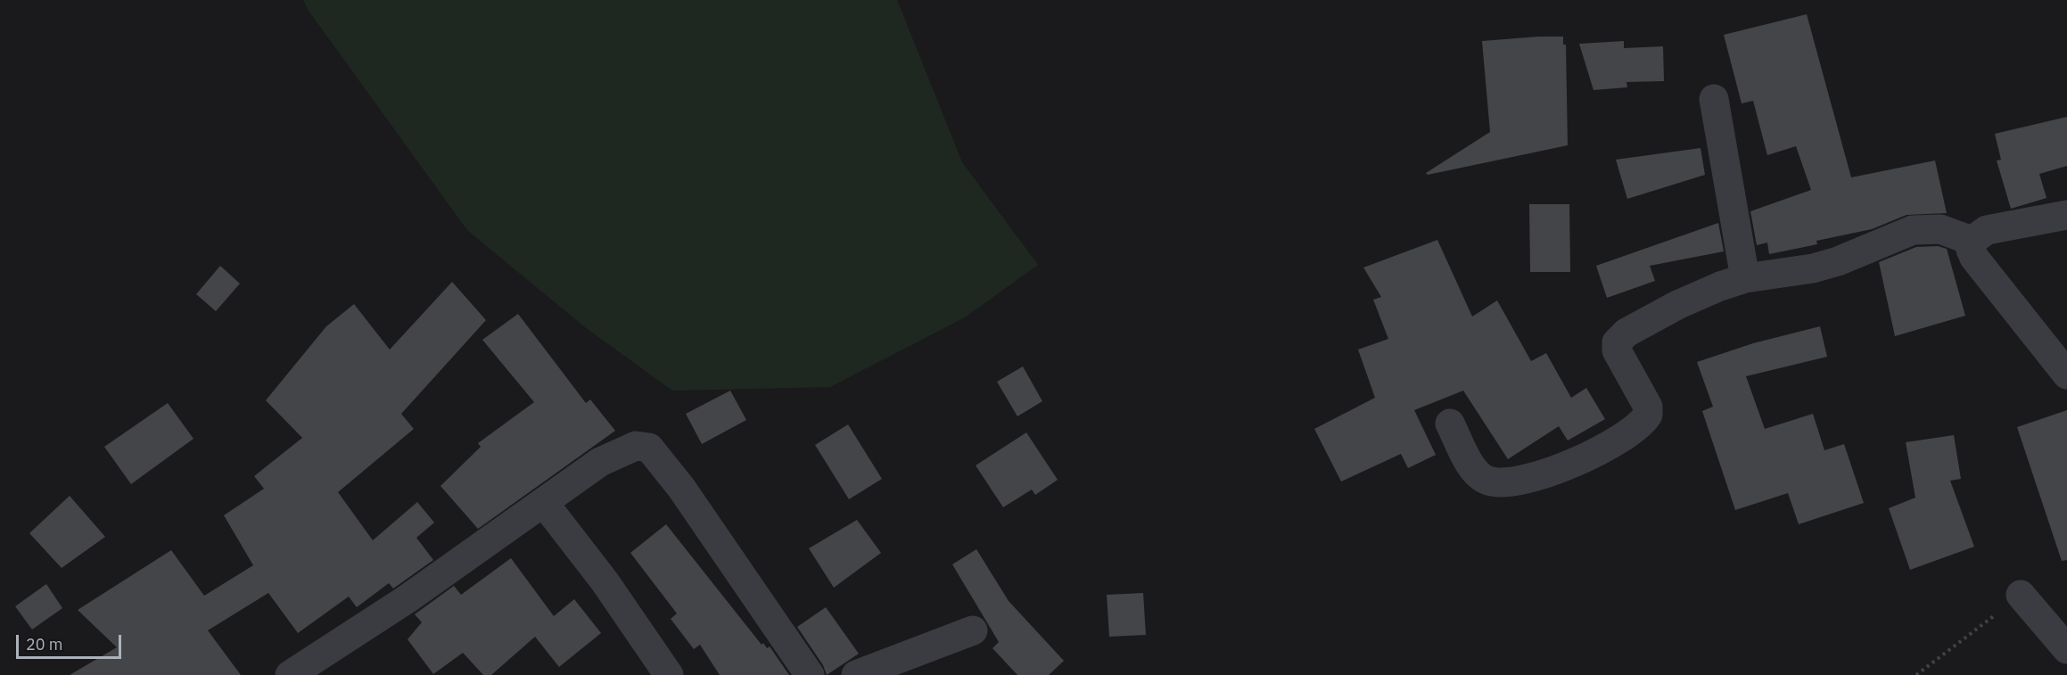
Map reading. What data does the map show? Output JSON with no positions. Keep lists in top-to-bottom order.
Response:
{
  "scale_bar": "20 m"
}
